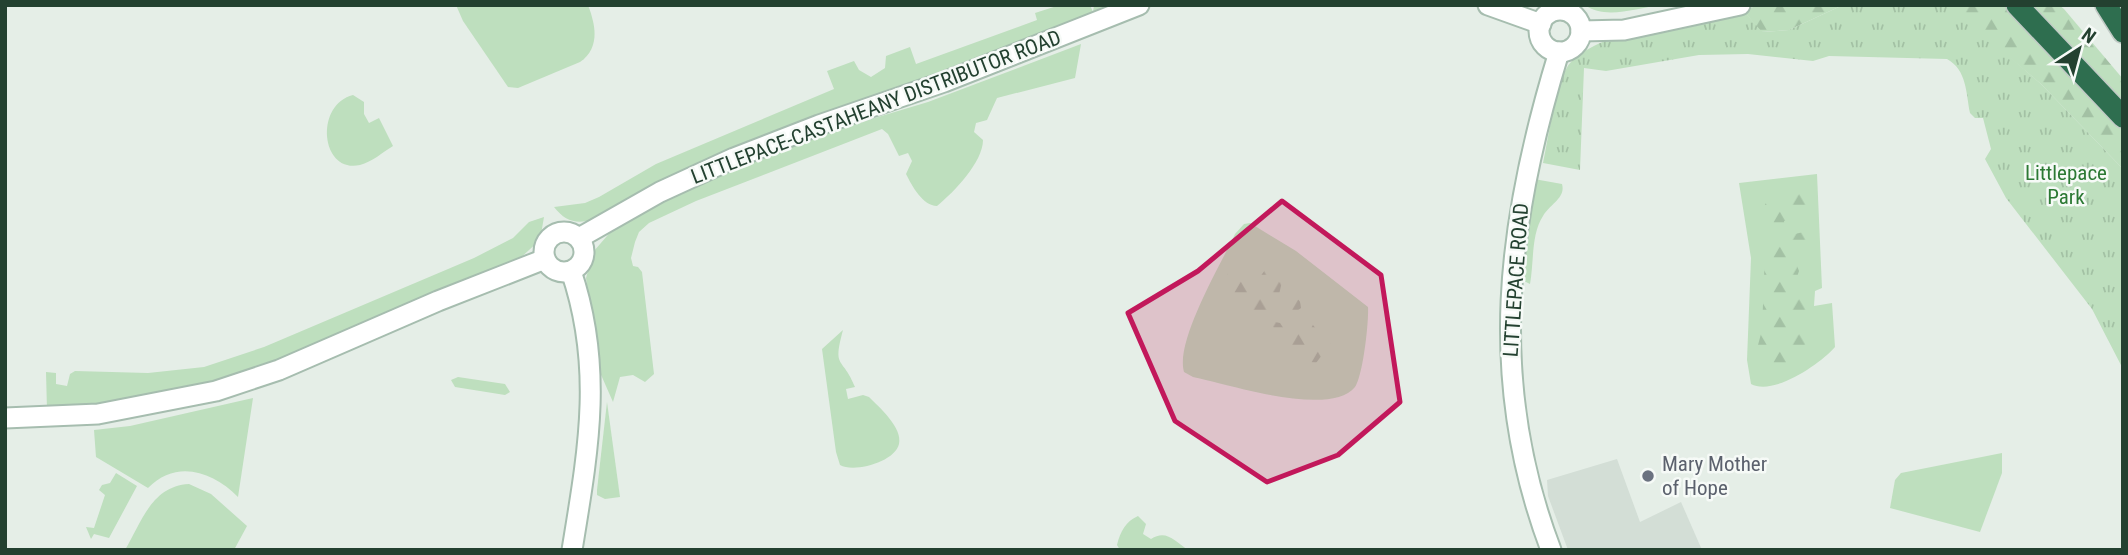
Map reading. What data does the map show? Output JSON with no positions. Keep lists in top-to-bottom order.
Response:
{
  "streets": {
    "street": ["LITTLEPACE-CASTAHEANY DISTRIBUTOR ROAD", "LITTLEPACE ROAD"]
  },
  "parks": ["Littlepace Park"],
  "places": ["Mary Mother of Hope"],
  "north": "top right"
}
